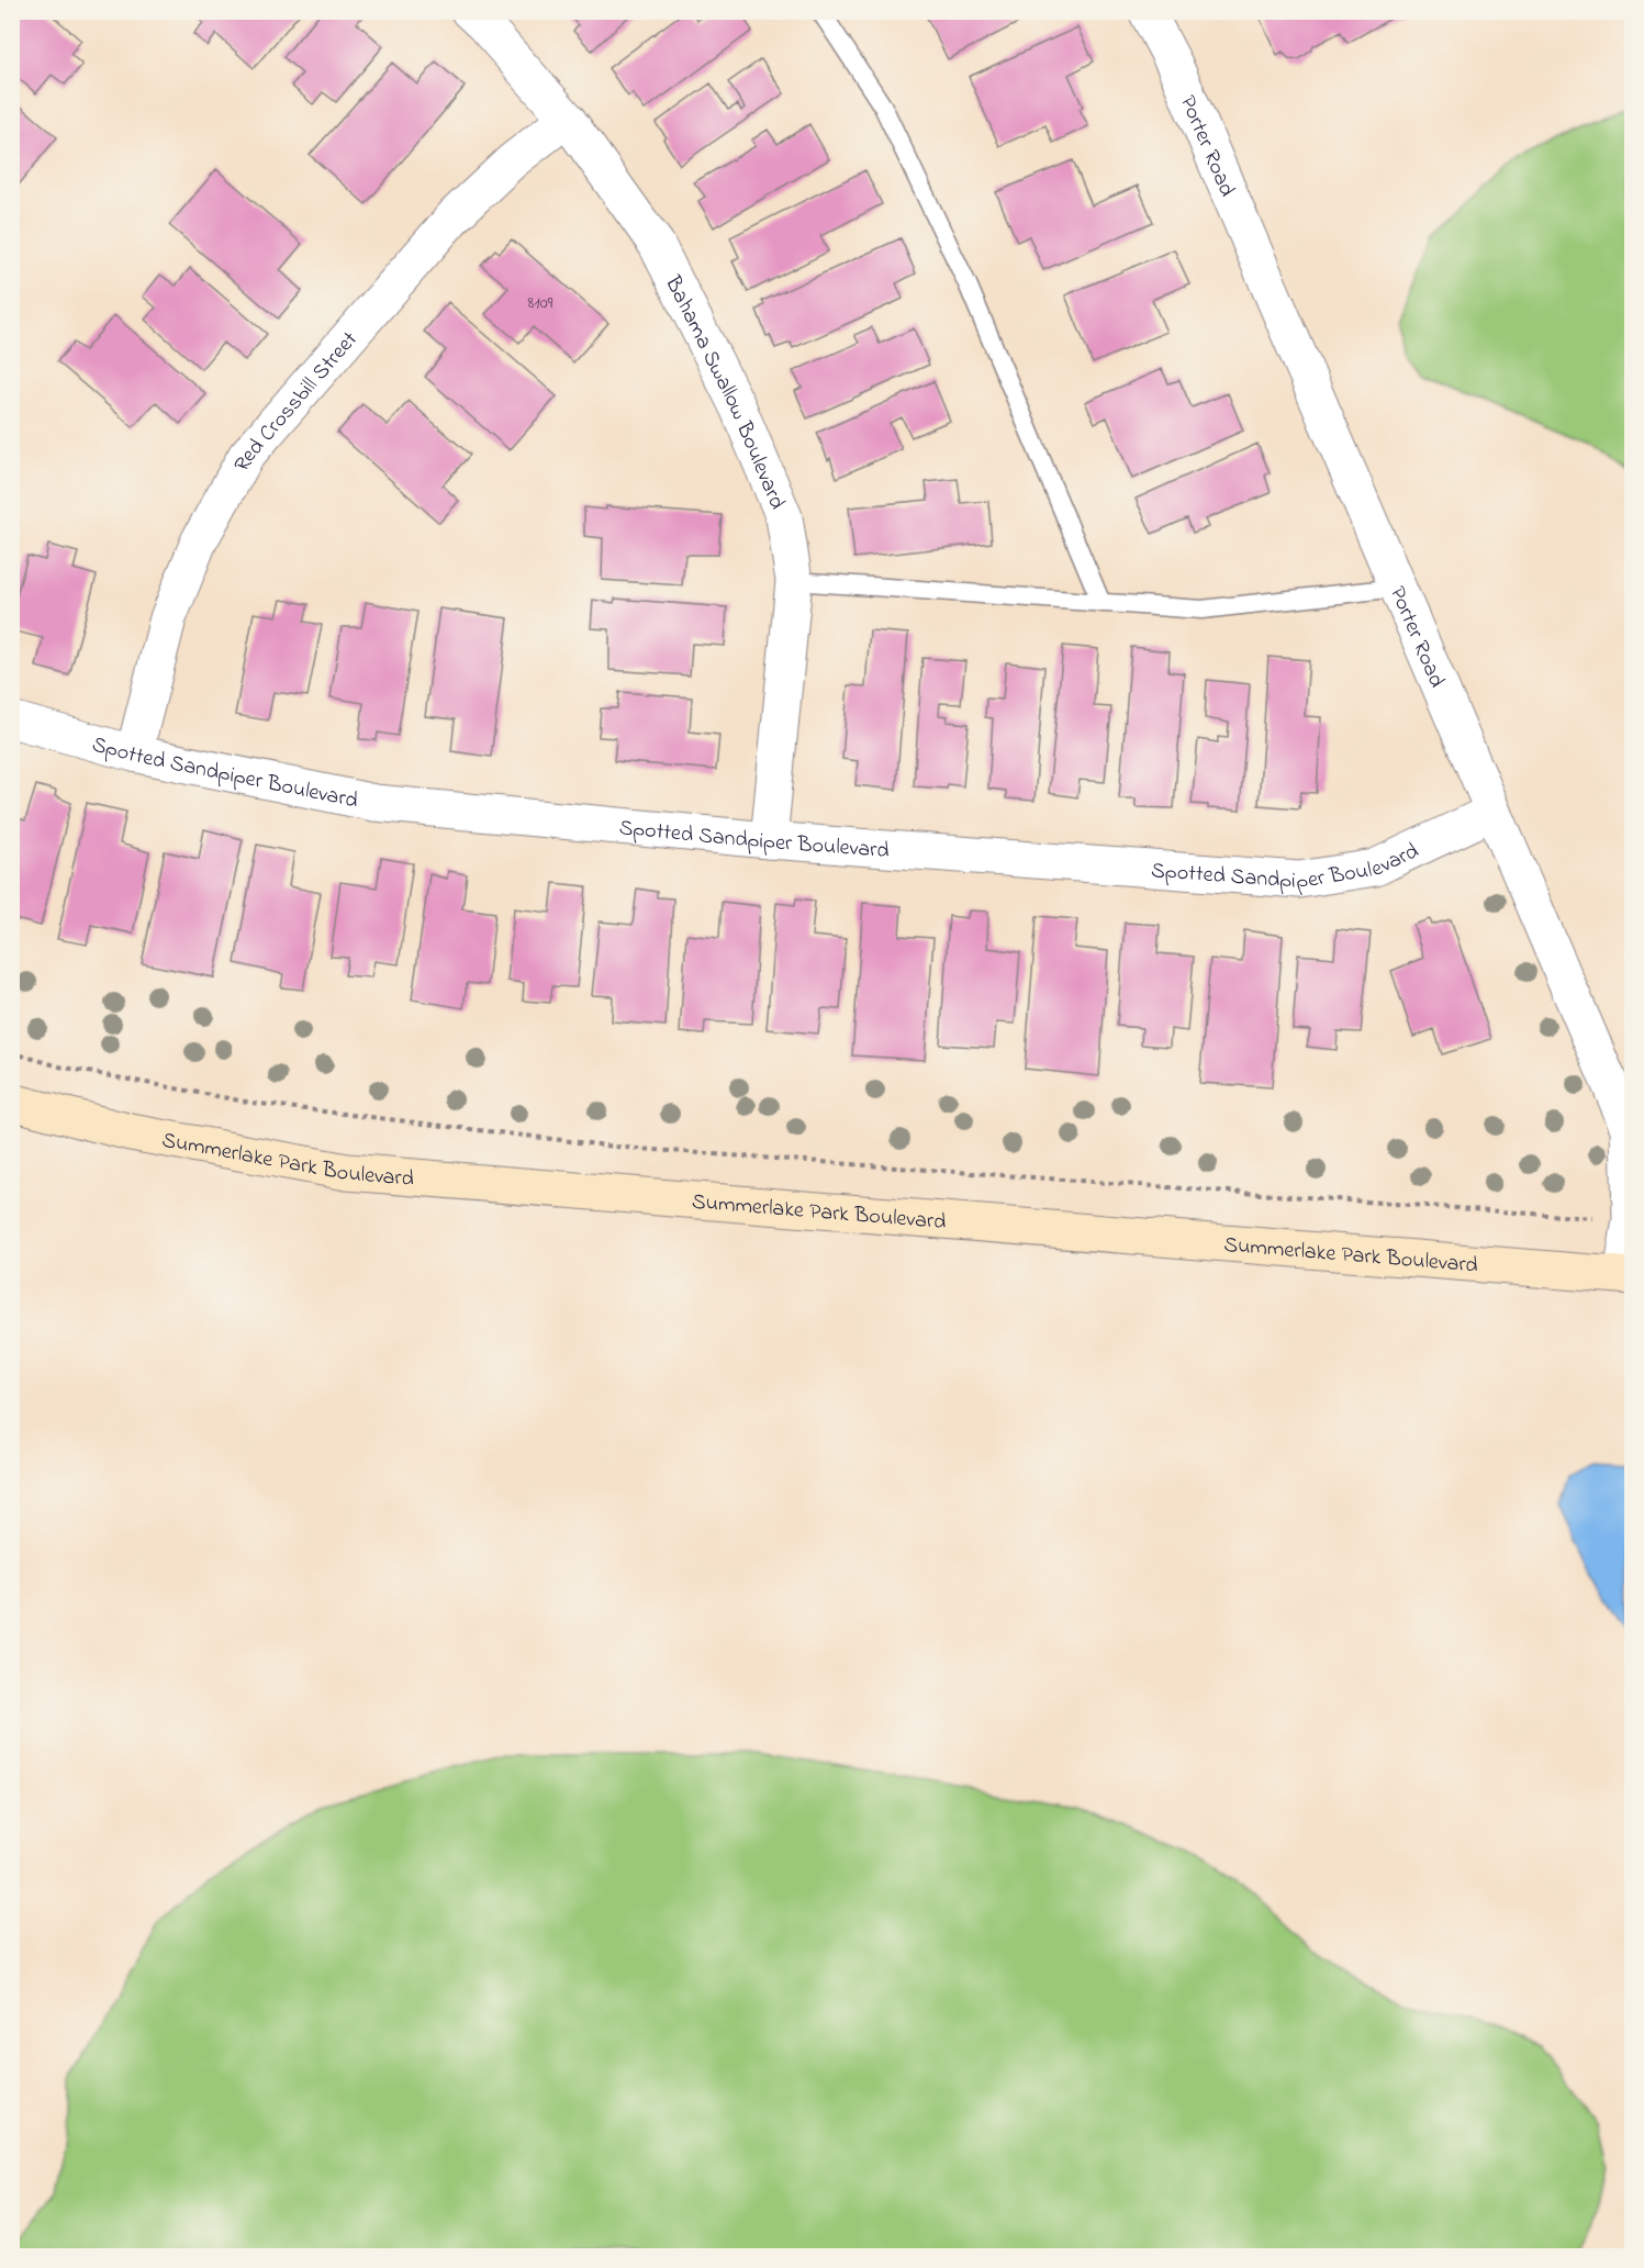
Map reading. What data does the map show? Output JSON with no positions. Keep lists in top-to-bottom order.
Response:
{
  "streets": {
    "main road": ["Summerlake Park Boulevard"],
    "street": [
      "Porter Road",
      "Bahama Swallow Boulevard",
      "Red Crossbill Street",
      "Spotted Sandpiper Boulevard"
    ]
  },
  "crossings": [
    ["Porter Road", "Spotted Sandpiper Boulevard"],
    ["Porter Road", "Summerlake Park Boulevard"],
    ["Bahama Swallow Boulevard", "Red Crossbill Street"],
    ["Bahama Swallow Boulevard", "Spotted Sandpiper Boulevard"],
    ["Red Crossbill Street", "Spotted Sandpiper Boulevard"]
  ],
  "house_numbers": ["8109"]
}
